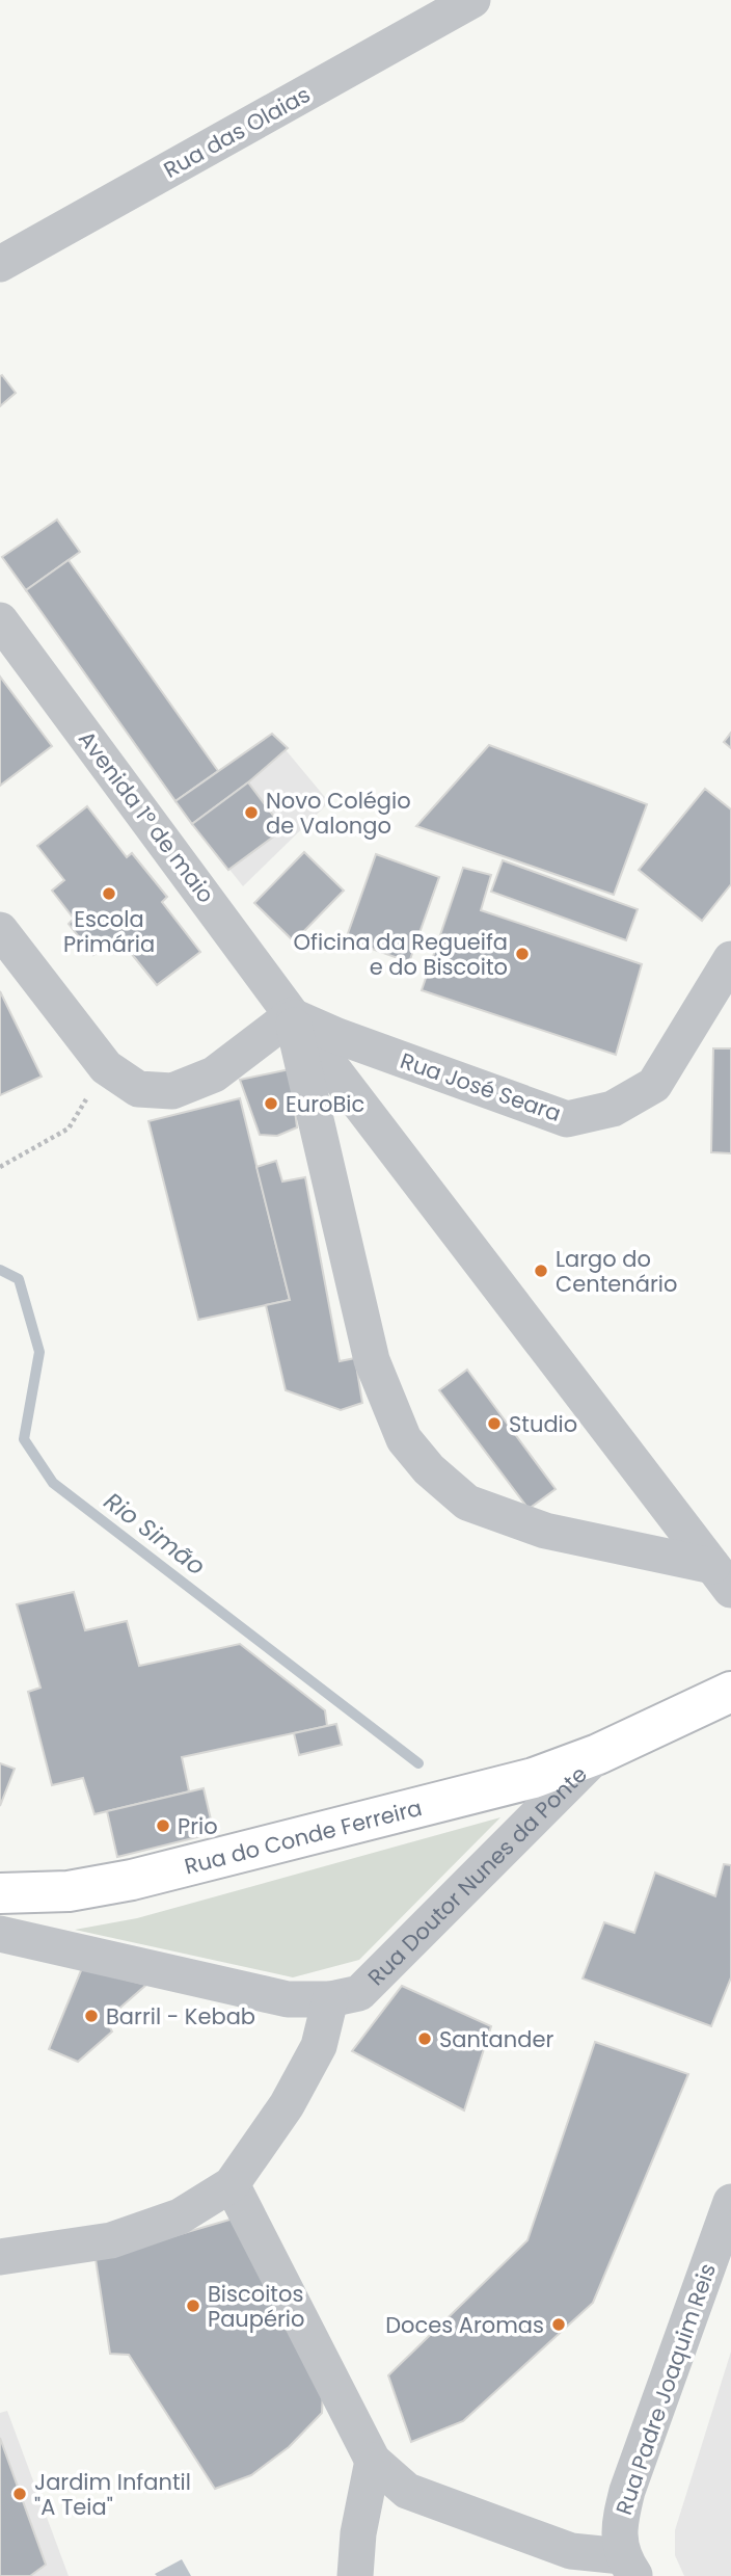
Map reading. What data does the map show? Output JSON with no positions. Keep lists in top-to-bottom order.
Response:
{
  "streets": {
    "main road": ["Rua do Conde Ferreira", "Rua Doutor Nunes da Ponte"],
    "street": [
      "Rua das Olaias",
      "Avenida 1º de maio",
      "Rua José Seara",
      "Rua Padre Joaquim Reis"
    ]
  },
  "crossings": [
    ["Avenida 1º de maio", "Rua José Seara"],
    ["Rua do Conde Ferreira", "Rua Doutor Nunes da Ponte"]
  ],
  "water": ["Rio Simão"],
  "places": [
    "Novo Colégio de Valongo",
    "Escola Primária",
    "Oficina da Regueifa e do Biscoito",
    "EuroBic",
    "Largo do Centenário",
    "Studio",
    "Prio",
    "Barril - Kebab",
    "Santander",
    "Biscoitos Paupério",
    "Doces Aromas",
    "Jardim Infantil \"A Teia\""
  ]
}
